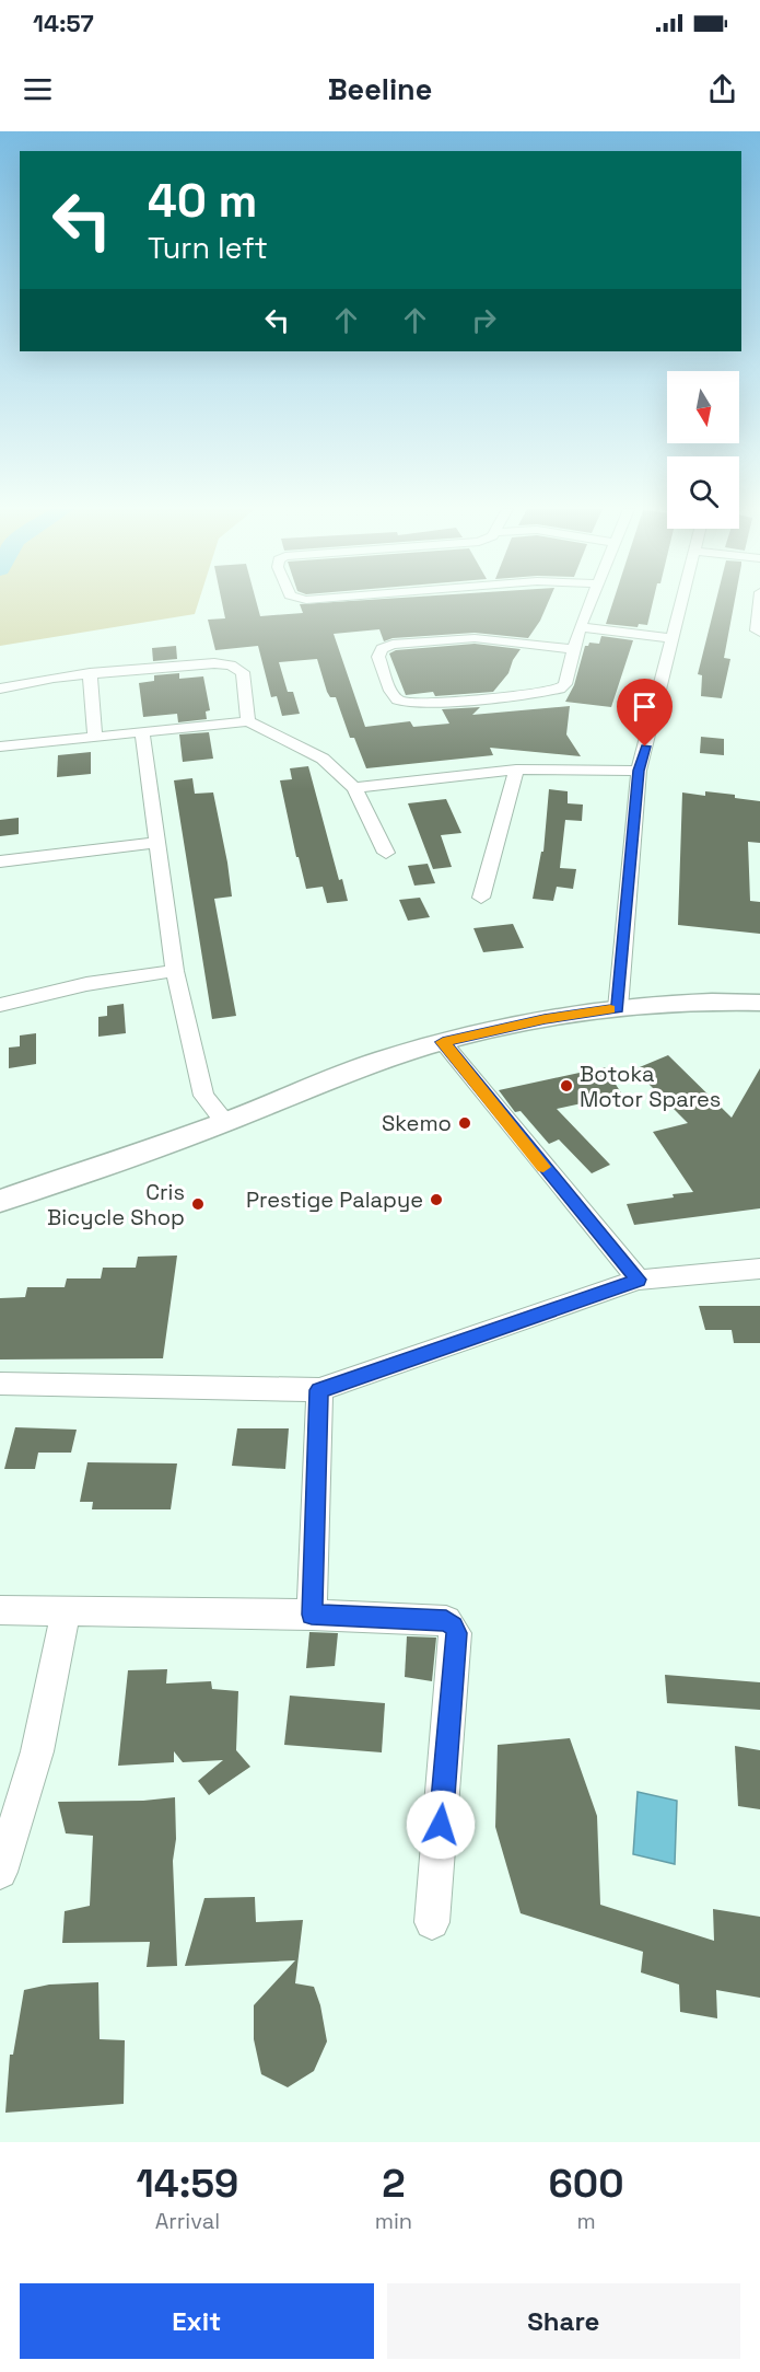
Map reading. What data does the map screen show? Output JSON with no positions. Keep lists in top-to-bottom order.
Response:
{
  "places": [
    "Botoka Motor Spares",
    "Skemo",
    "Prestige Palapye",
    "Cris Bicycle Shop"
  ],
  "north": "bottom",
  "page": {
    "status": "14:57",
    "header": "Beeline",
    "turn": ["40 m", "Turn left"],
    "eta": [
      "14:59",
      "Arrival",
      "2",
      "min",
      "600",
      "m"
    ],
    "buttons": ["Exit", "Share"]
  }
}
